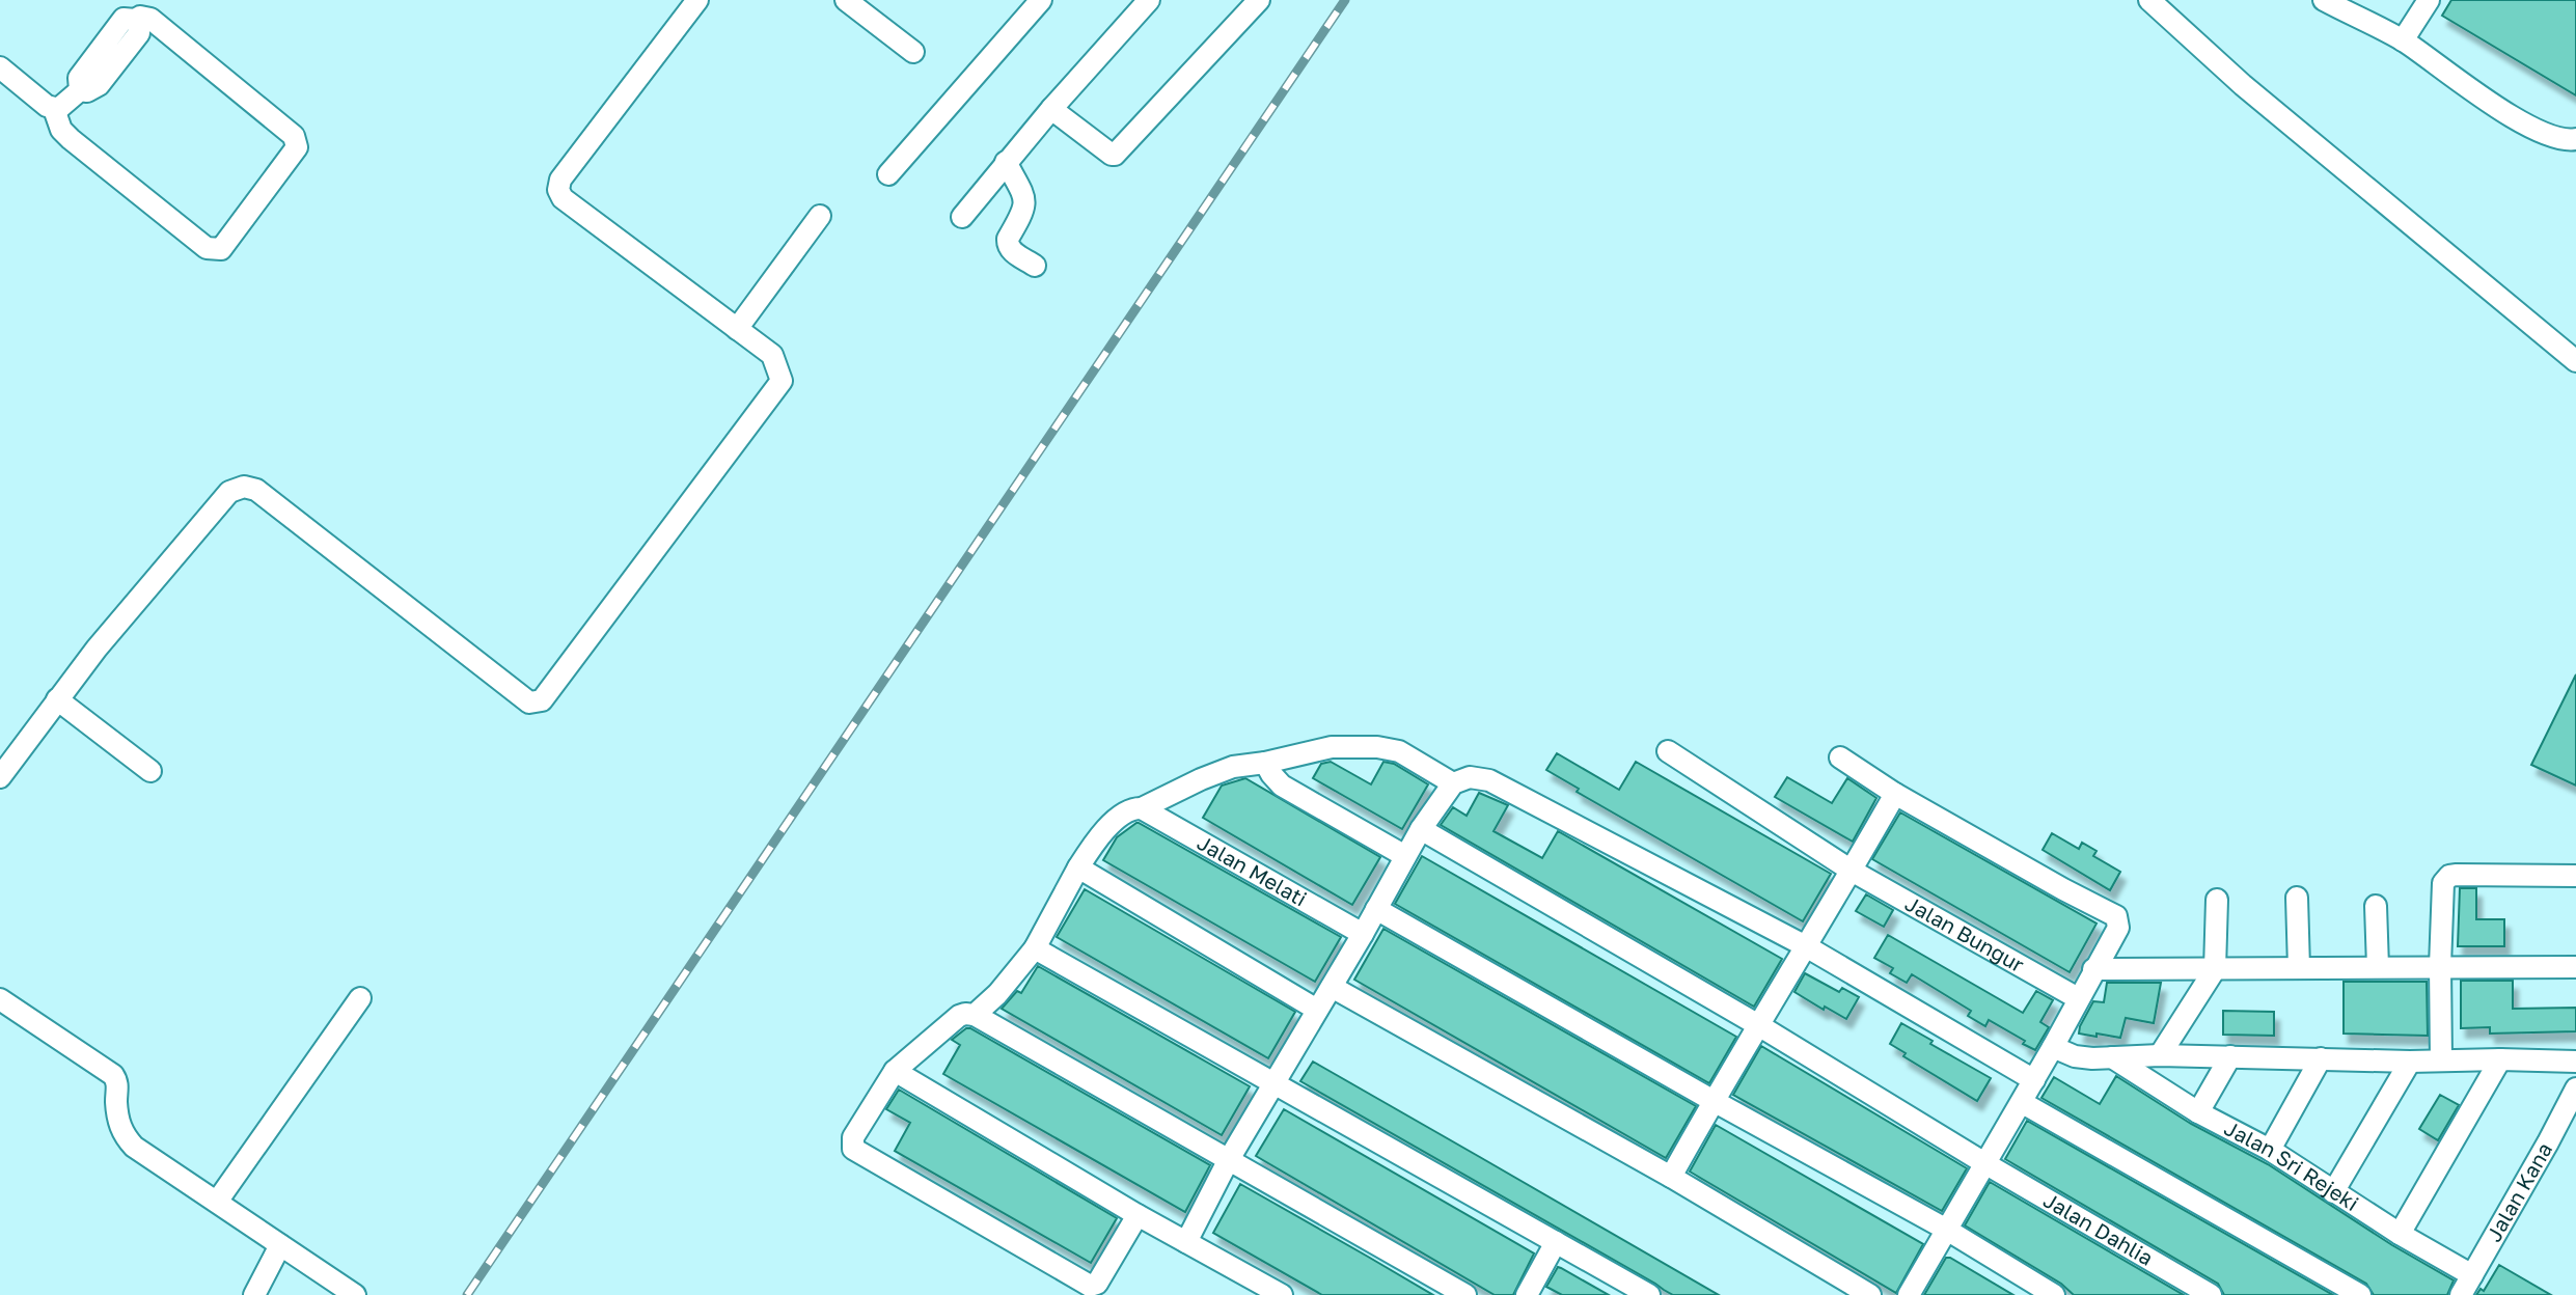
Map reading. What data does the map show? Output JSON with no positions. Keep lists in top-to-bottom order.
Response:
{
  "streets": {
    "street": [
      "Jalan Melati",
      "Jalan Bungur",
      "Jalan Sri Rejeki",
      "Jalan Kana",
      "Jalan Dahlia"
    ]
  },
  "crossings": [
    ["Jalan Sri Rejeki", "Jalan Kana"]
  ]
}
